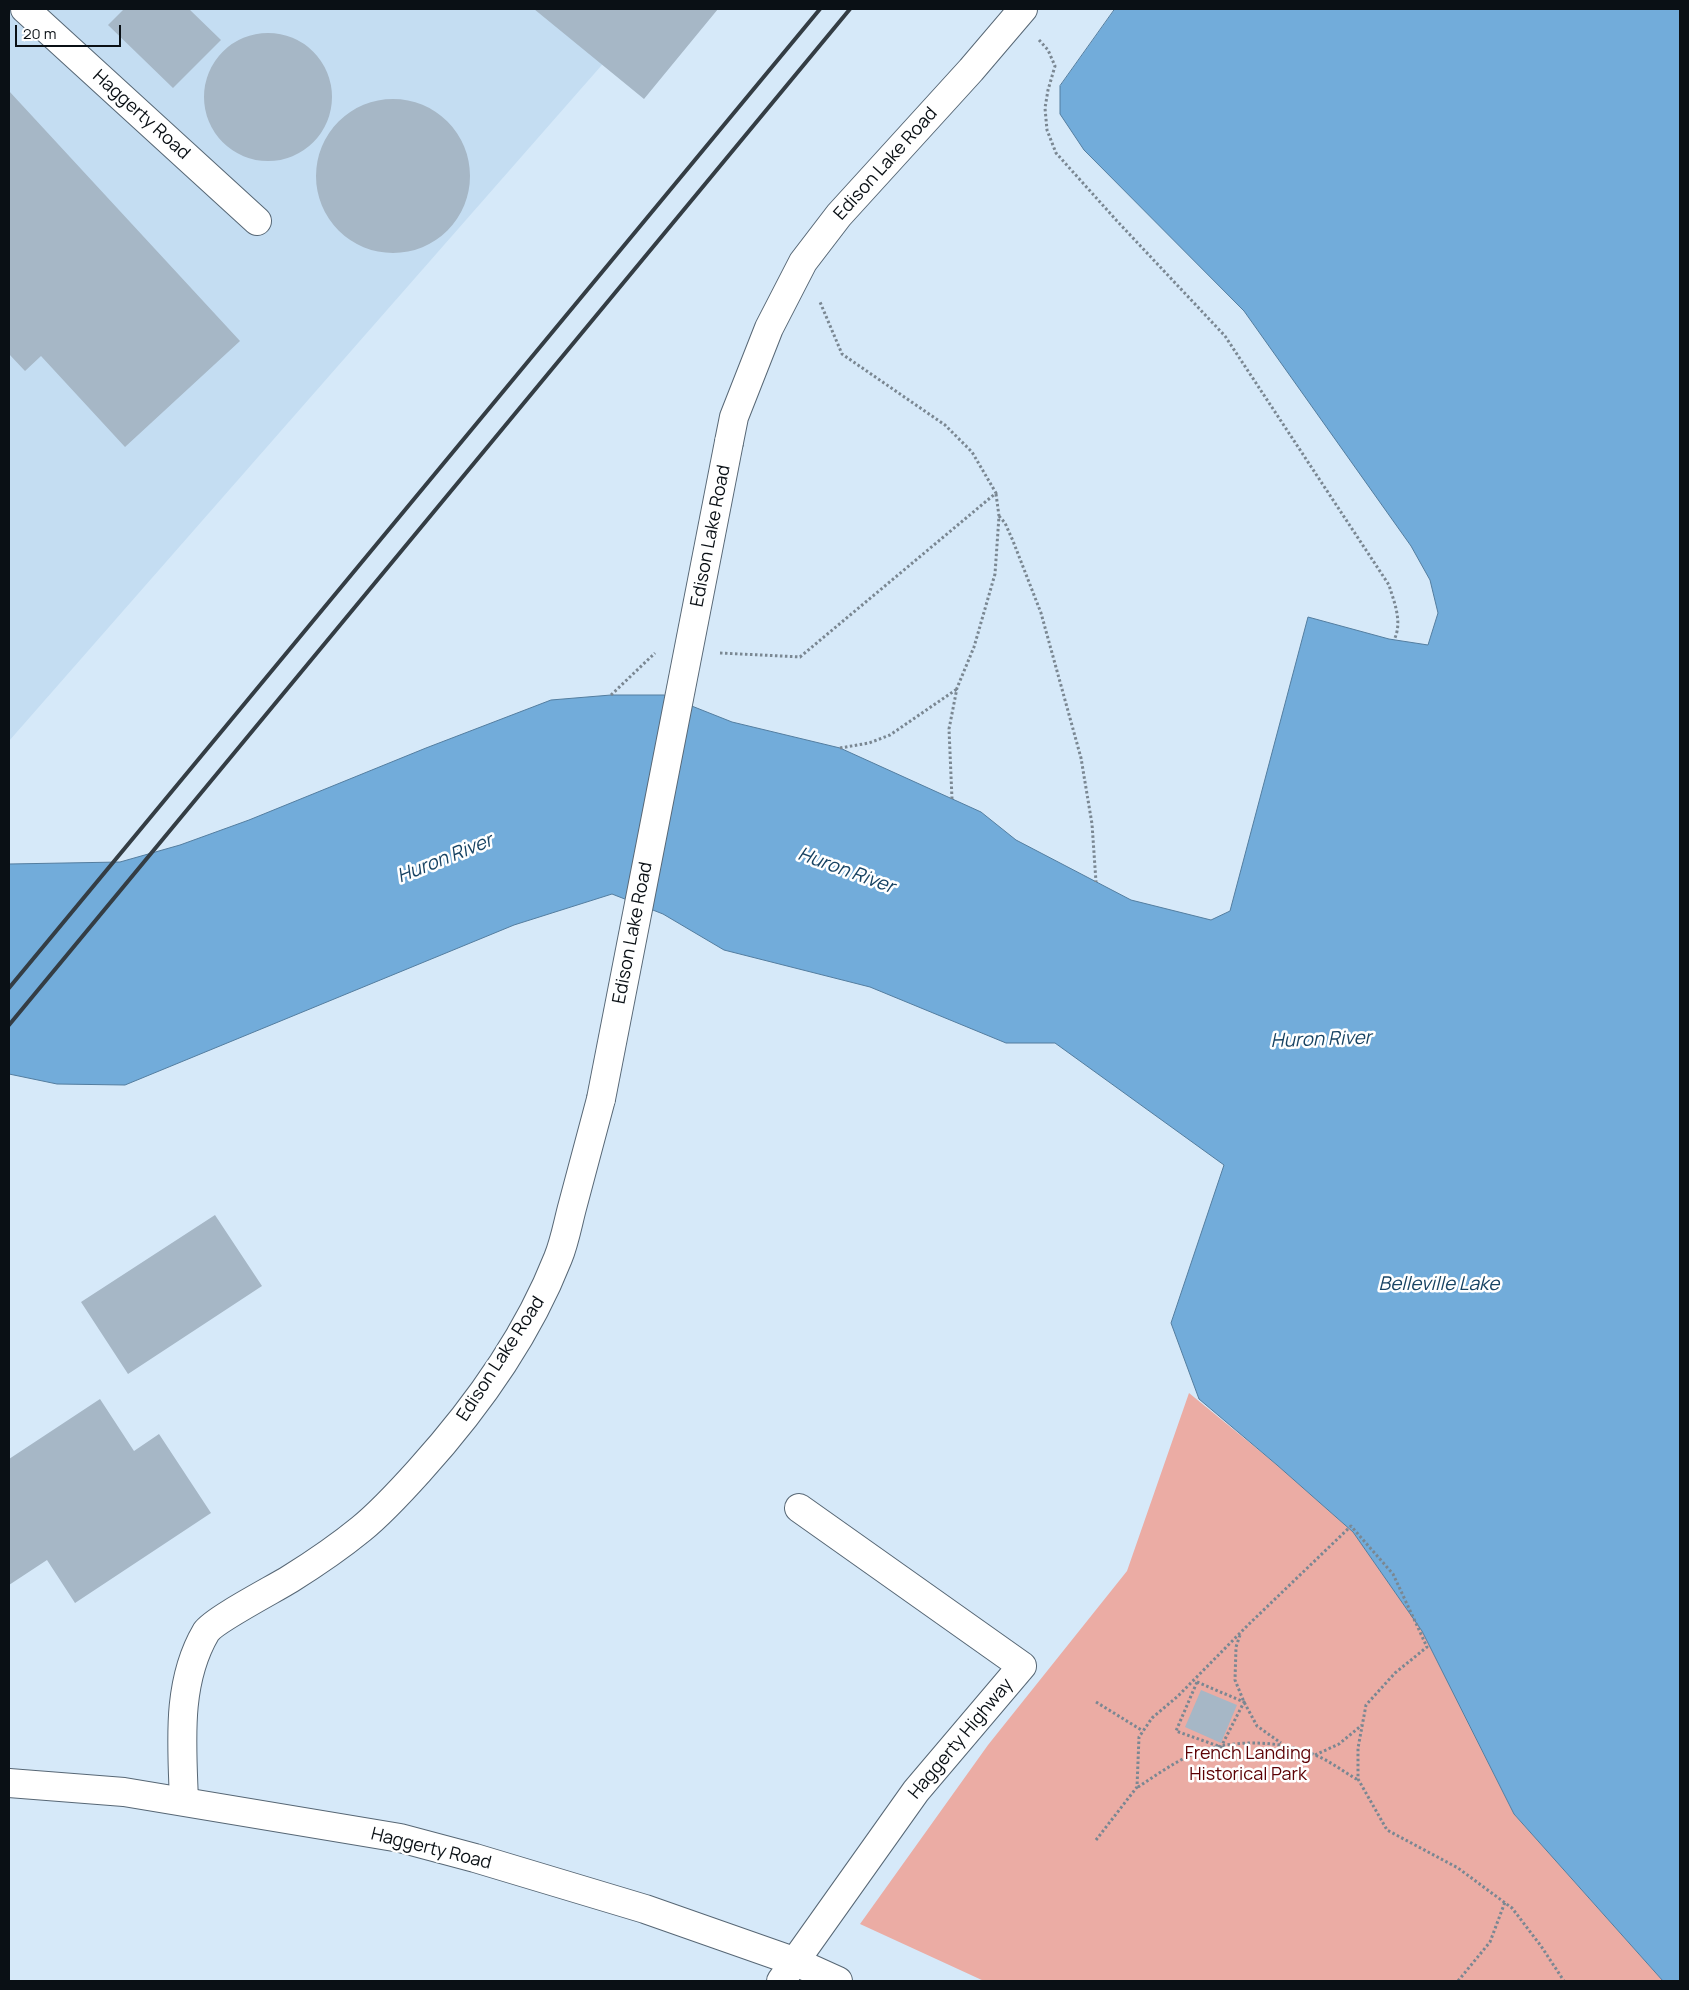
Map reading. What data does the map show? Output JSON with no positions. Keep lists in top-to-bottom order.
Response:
{
  "streets": {
    "street": ["Haggerty Road", "Edison Lake Road", "Haggerty Highway"]
  },
  "crossings": [
    ["Haggerty Road", "Edison Lake Road"],
    ["Haggerty Road", "Haggerty Highway"]
  ],
  "water": ["Huron River", "Belleville Lake"],
  "parks": ["French Landing Historical Park"],
  "scale_bar": "20 m"
}
